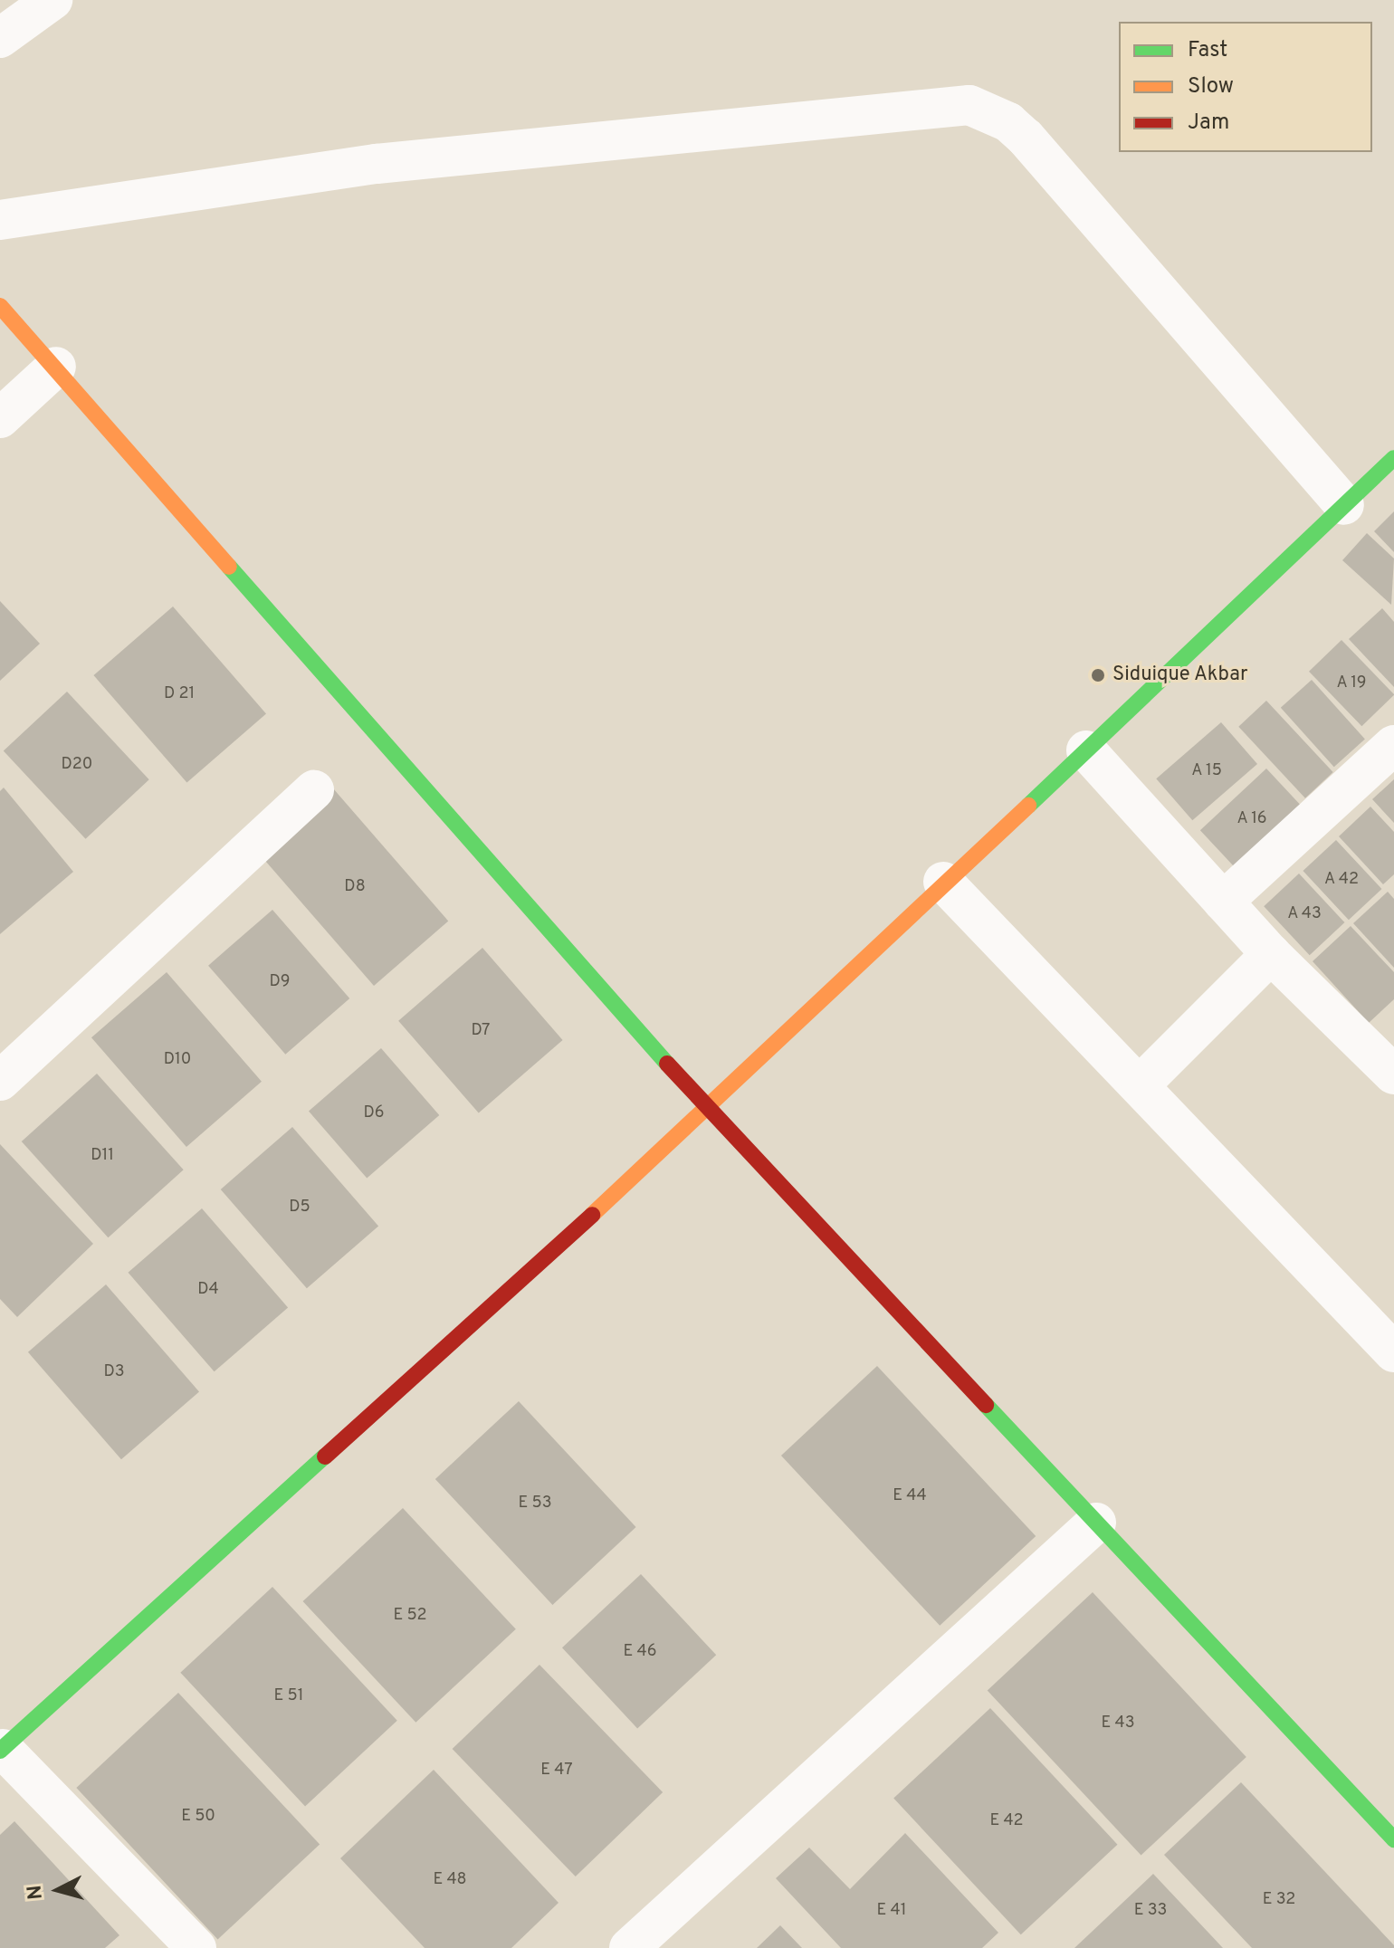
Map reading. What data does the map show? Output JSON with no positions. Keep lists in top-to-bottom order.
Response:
{
  "places": ["Siduique Akbar"],
  "house_numbers": [
    "A 19",
    "D 21",
    "D20",
    "A 15",
    "A 16",
    "A 42",
    "D8",
    "A 43",
    "D9",
    "D7",
    "D10",
    "D6",
    "D11",
    "D5",
    "D4",
    "D3",
    "E 44",
    "E 53",
    "E 52",
    "E 46",
    "E 51",
    "E 43",
    "E 47",
    "E 50",
    "E 42",
    "E 48",
    "E 32",
    "E 41",
    "E 33"
  ],
  "legend": ["Fast", "Slow", "Jam"],
  "north": "left"
}
